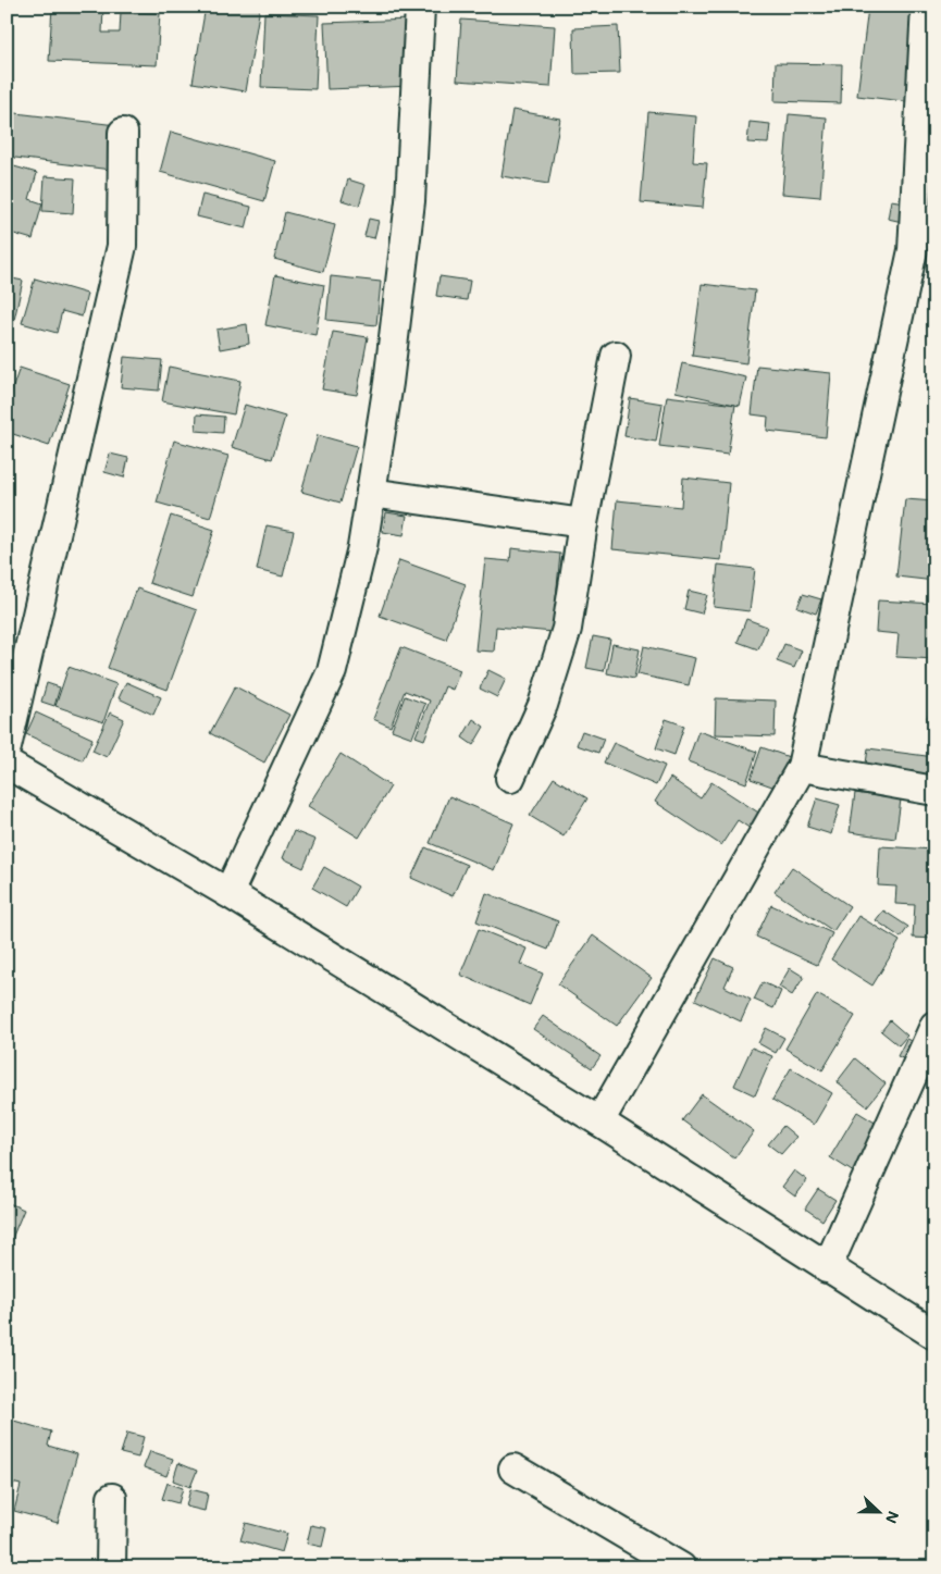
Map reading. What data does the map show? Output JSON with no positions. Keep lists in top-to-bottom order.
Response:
{
  "north": "right"
}
